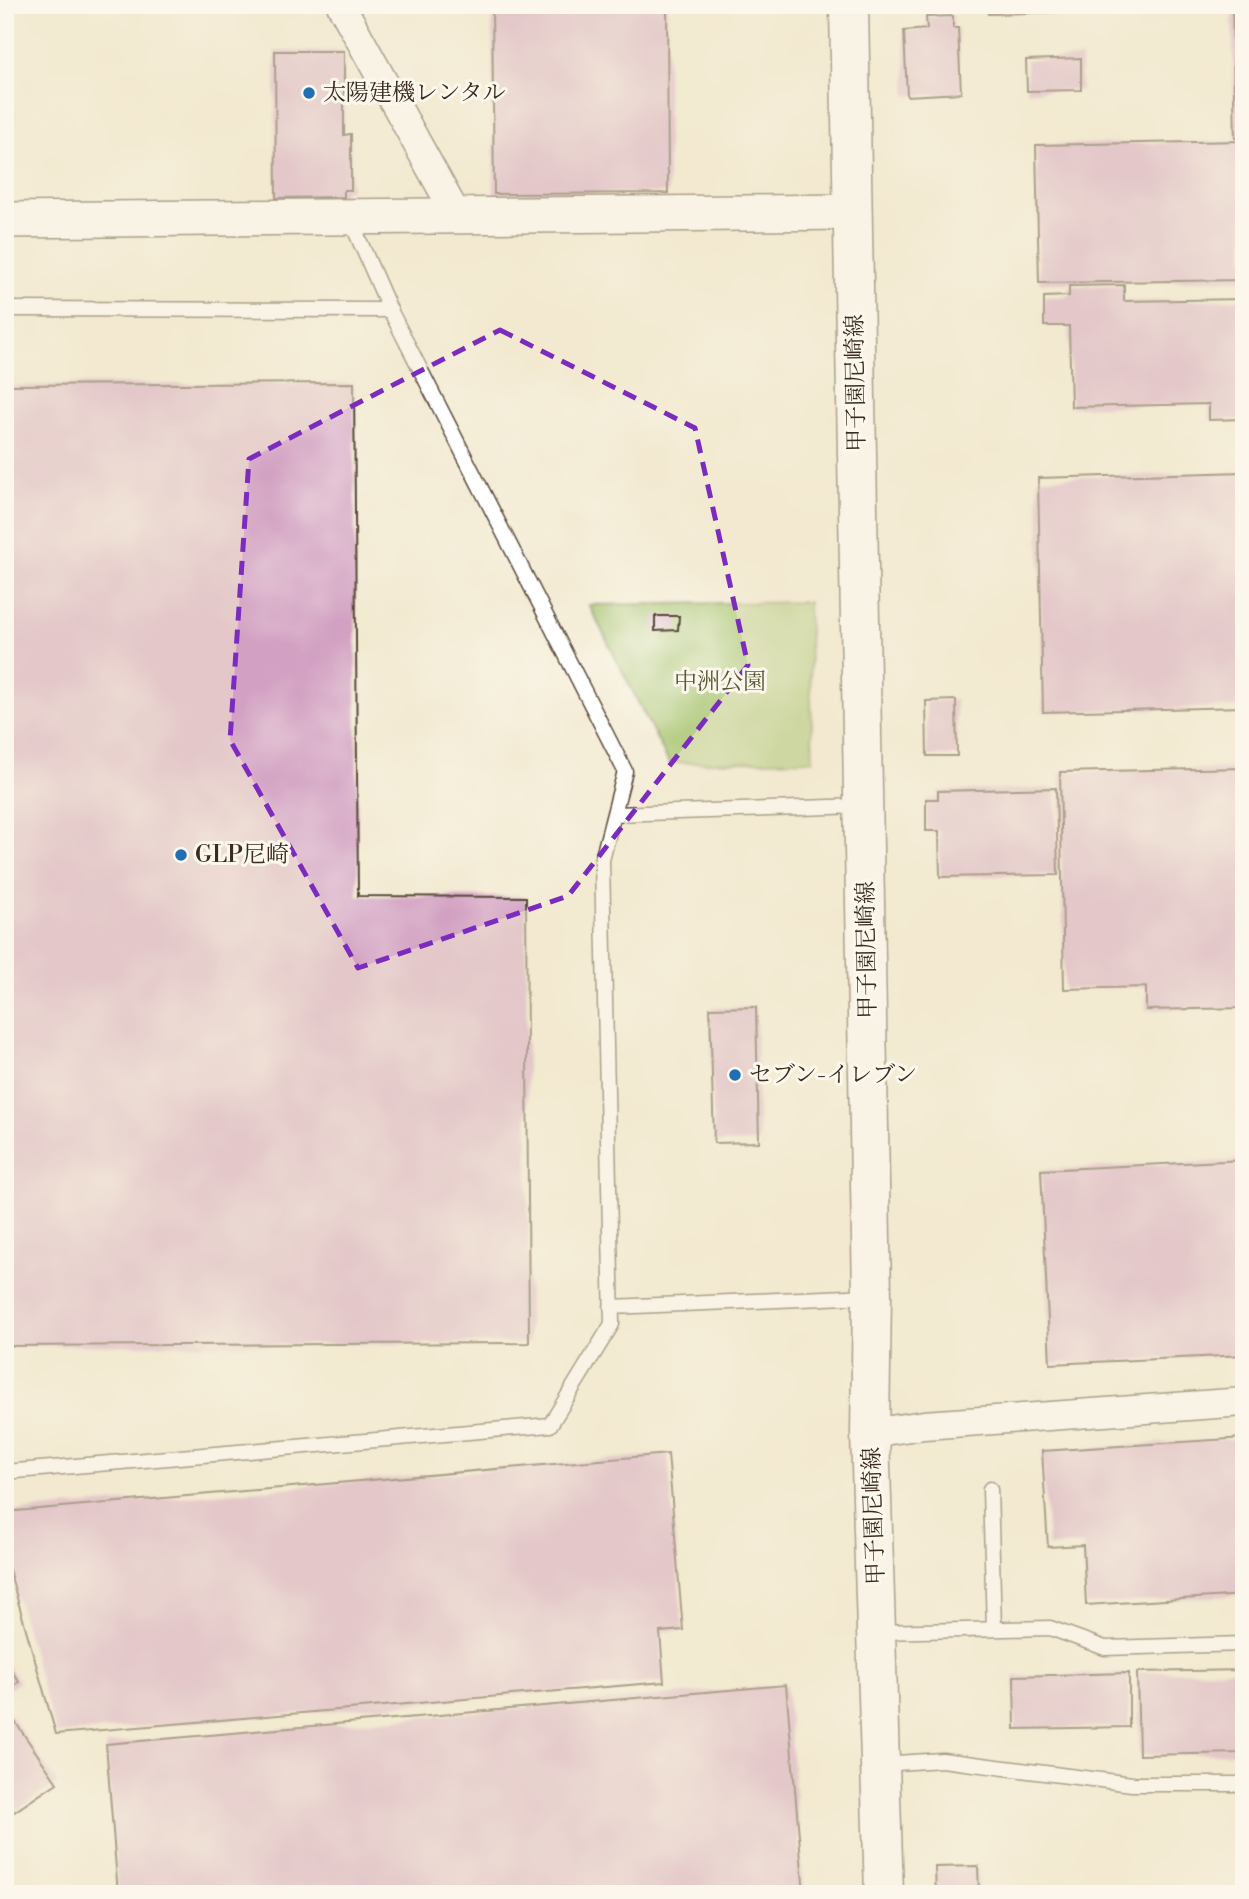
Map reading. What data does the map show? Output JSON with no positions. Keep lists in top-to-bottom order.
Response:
{
  "streets": {
    "main road": ["甲子園尼崎線"]
  },
  "parks": ["中洲公園"],
  "places": ["太陽建機レンタル", "GLP尼崎", "セブン-イレブン"]
}
